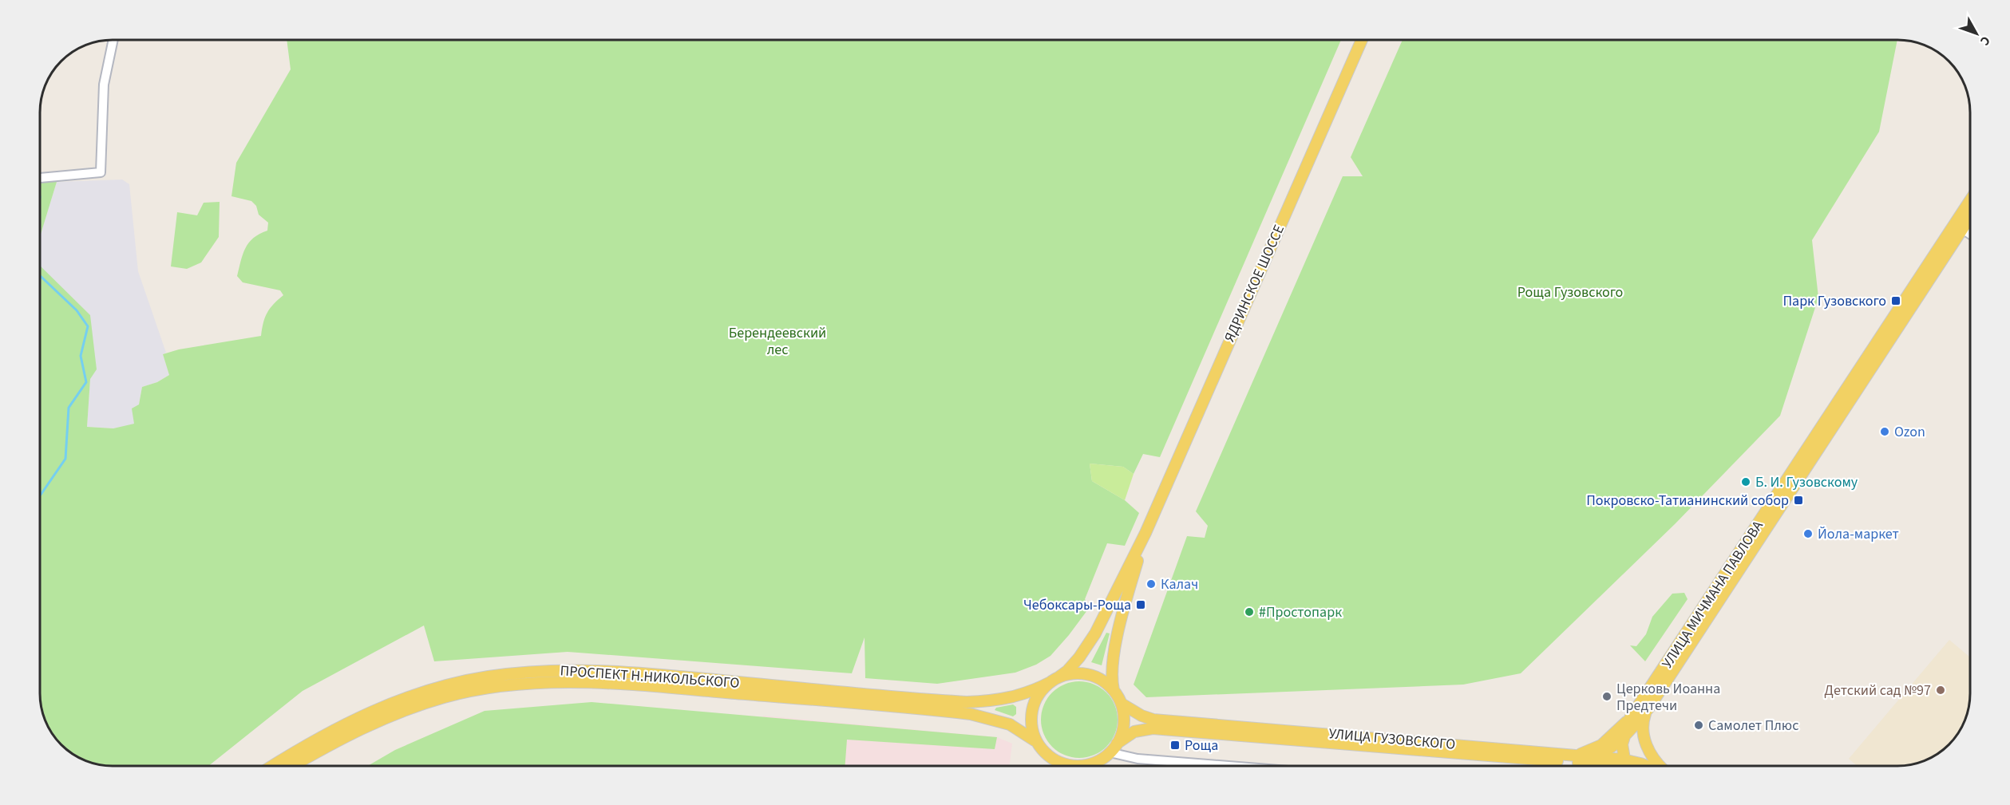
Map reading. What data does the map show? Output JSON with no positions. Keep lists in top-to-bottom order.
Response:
{
  "streets": {
    "main road": [
      "ЯДРИНСКОЕ ШОССЕ",
      "УЛИЦА МИЧМАНА ПАВЛОВА",
      "ПРОСПЕКТ Н.НИКОЛЬСКОГО",
      "УЛИЦА ГУЗОВСКОГО"
    ]
  },
  "crossings": [
    ["ЯДРИНСКОЕ ШОССЕ", "ПРОСПЕКТ Н.НИКОЛЬСКОГО"],
    ["УЛИЦА МИЧМАНА ПАВЛОВА", "УЛИЦА ГУЗОВСКОГО"]
  ],
  "parks": ["Роща Гузовского", "Берендеевский лес"],
  "places": {
    "transit": [
      "Парк Гузовского",
      "Покровско-Татианинский собор",
      "Чебоксары-Роща",
      "Роща"
    ],
    "other": [
      "Ozon",
      "Б. И. Гузовскому",
      "Йола-маркет",
      "Калач",
      "#Простопарк",
      "Детский сад №97",
      "Церковь Иоанна Предтечи",
      "Самолет Плюс"
    ]
  },
  "north": "bottom right"
}
